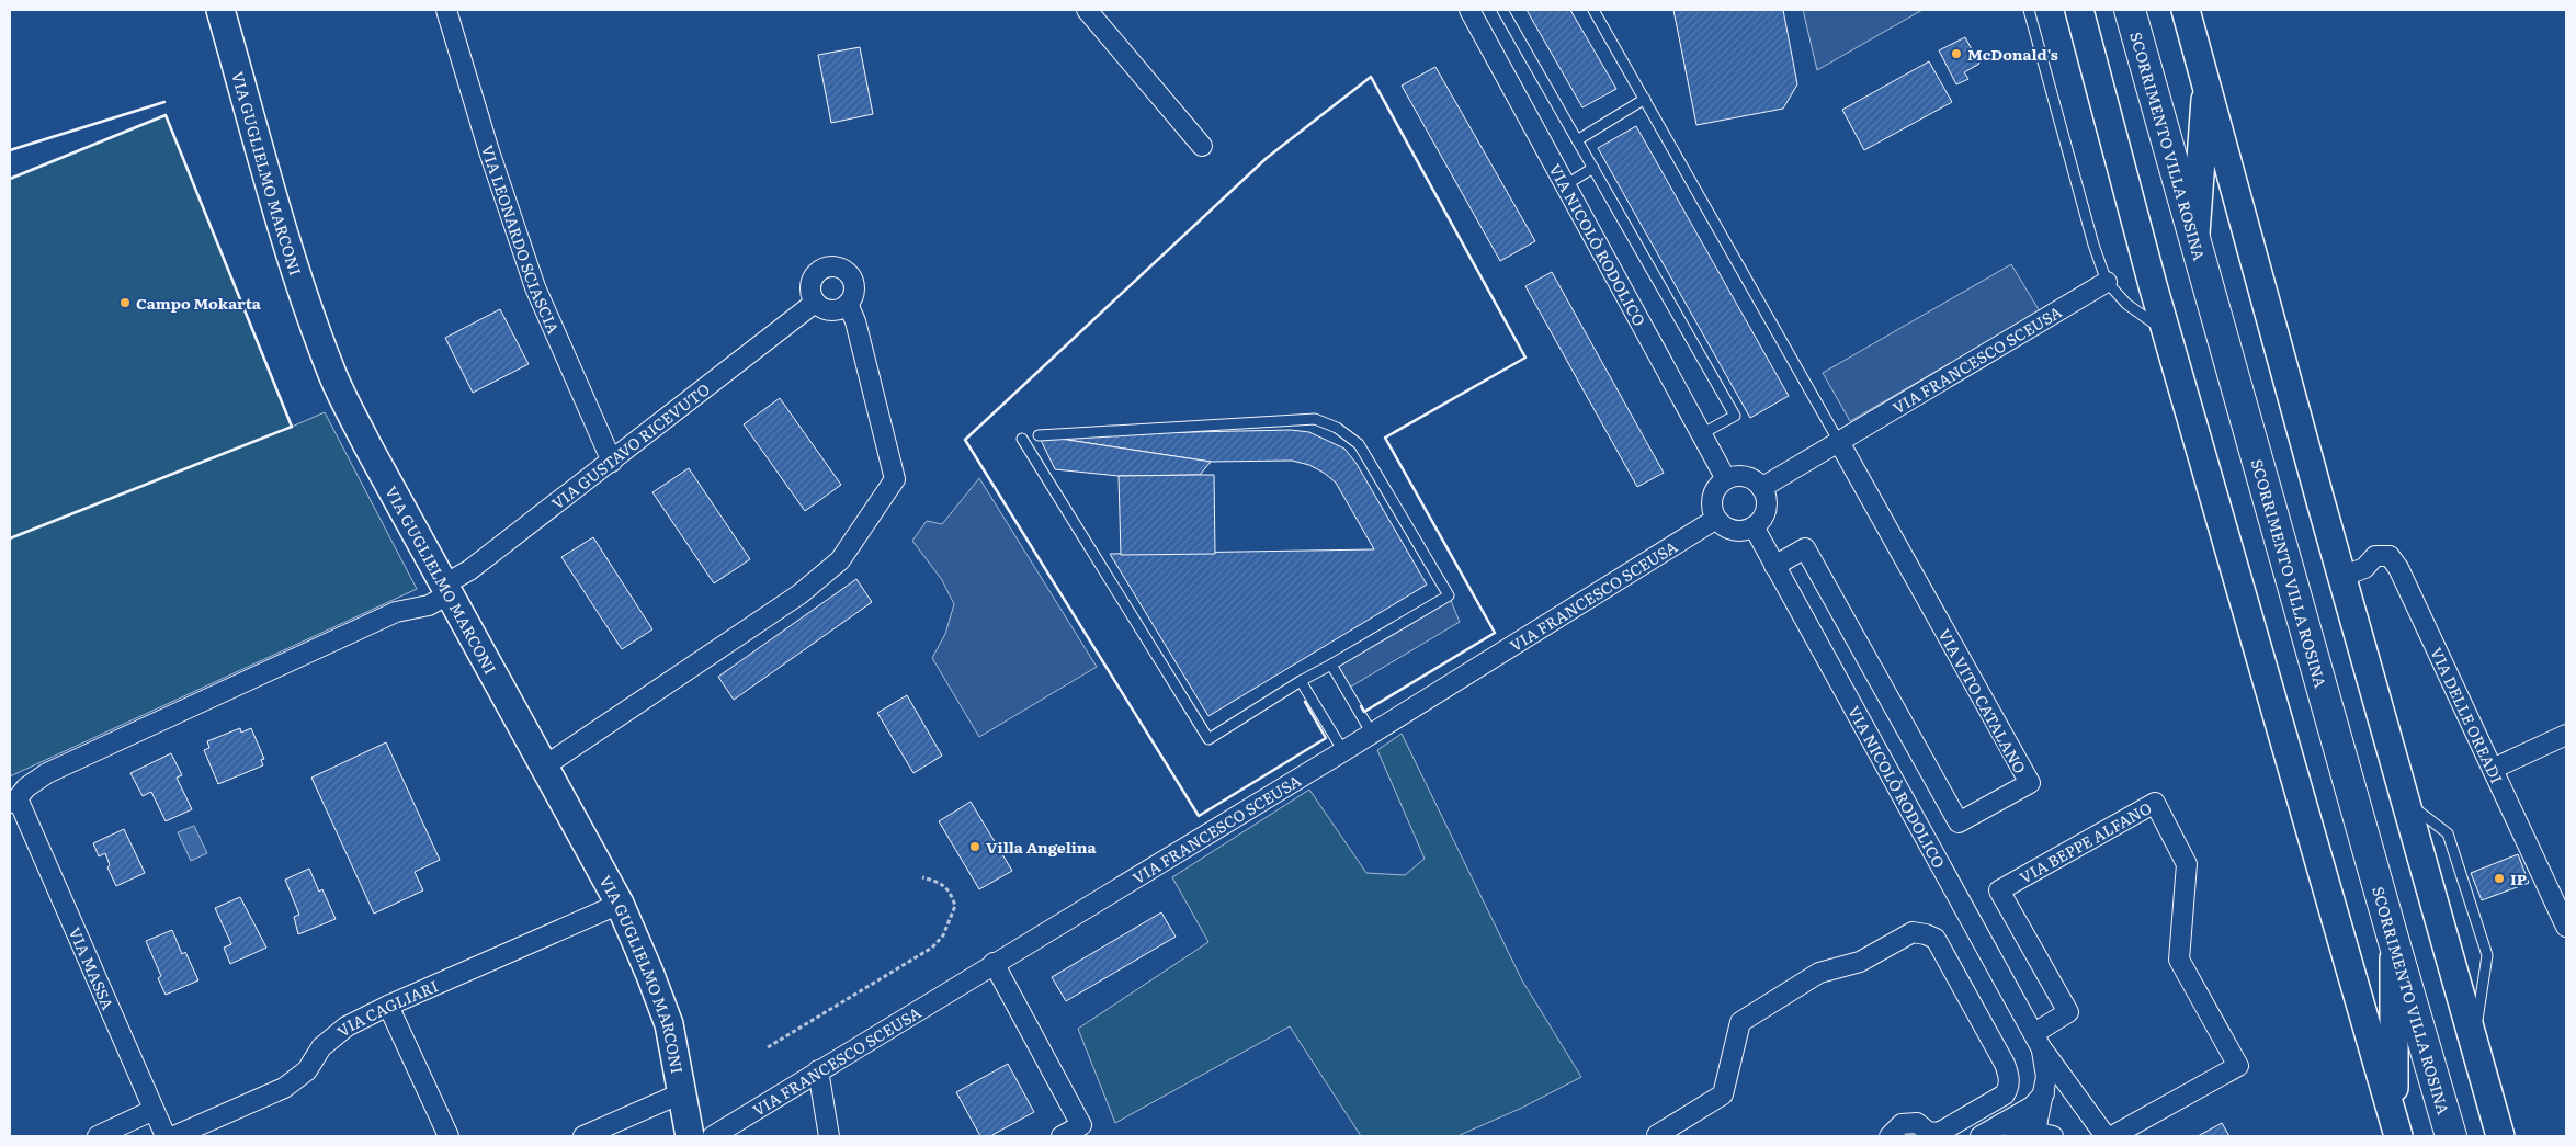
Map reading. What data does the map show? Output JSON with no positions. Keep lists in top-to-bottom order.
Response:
{
  "streets": {
    "main road": ["SCORRIMENTO VILLA ROSINA"],
    "street": [
      "VIA GUGLIELMO MARCONI",
      "VIA LEONARDO SCIASCIA",
      "VIA NICOLÒ RODOLICO",
      "VIA FRANCESCO SCEUSA",
      "VIA GUSTAVO RICEVUTO",
      "VIA VITO CATALANO",
      "VIA DELLE OREADI",
      "VIA BEPPE ALFANO",
      "VIA MASSA",
      "VIA CAGLIARI"
    ]
  },
  "crossings": [
    ["VIA GUGLIELMO MARCONI", "VIA GUSTAVO RICEVUTO"],
    ["VIA GUGLIELMO MARCONI", "VIA CAGLIARI"],
    ["VIA LEONARDO SCIASCIA", "VIA GUSTAVO RICEVUTO"],
    ["VIA NICOLÒ RODOLICO", "VIA FRANCESCO SCEUSA"],
    ["VIA NICOLÒ RODOLICO", "VIA VITO CATALANO"],
    ["VIA NICOLÒ RODOLICO", "VIA BEPPE ALFANO"],
    ["VIA FRANCESCO SCEUSA", "VIA VITO CATALANO"],
    ["VIA GUSTAVO RICEVUTO", "VIA MASSA"]
  ],
  "places": [
    "McDonald's",
    "Campo Mokarta",
    "Villa Angelina",
    "IP"
  ]
}
